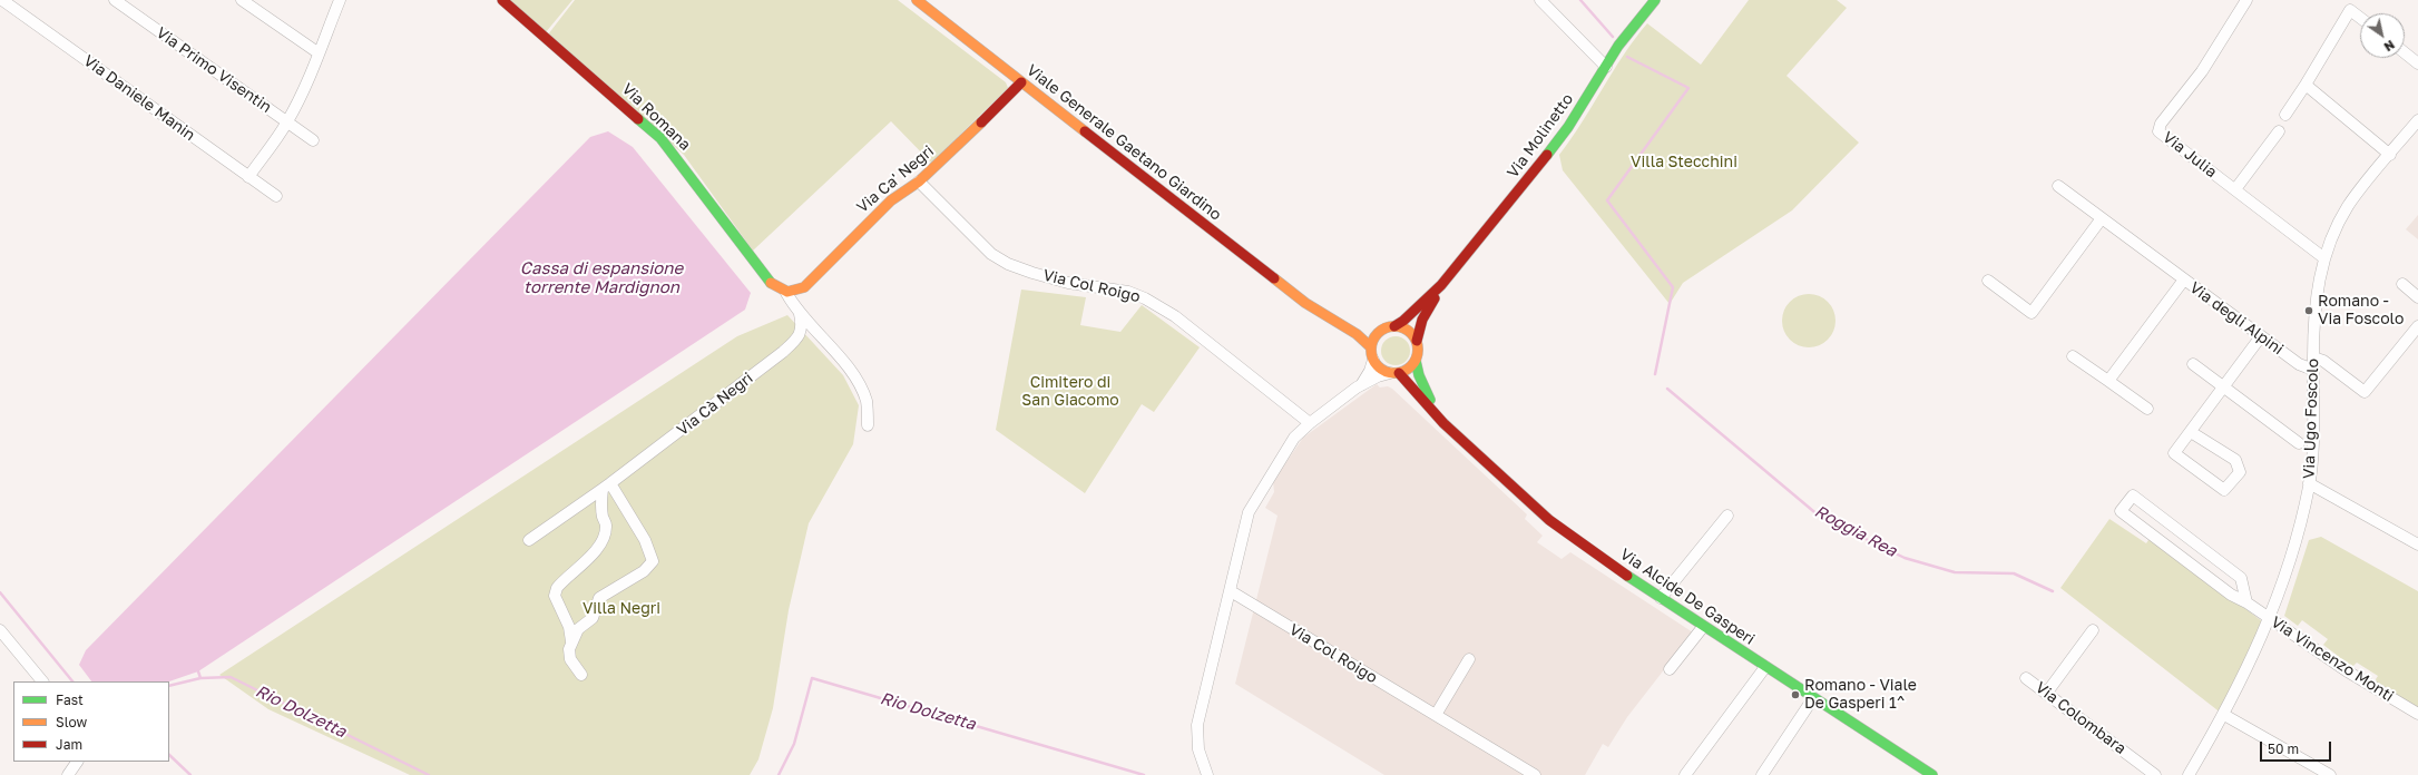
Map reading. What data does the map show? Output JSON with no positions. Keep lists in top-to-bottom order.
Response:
{
  "streets": {
    "main road": [
      "Via Romana",
      "Via Molinetto",
      "Viale Generale Gaetano Giardino",
      "Via Ca' Negri",
      "Via Alcide De Gasperi"
    ],
    "street": [
      "Via Primo Visentin",
      "Via Daniele Manin",
      "Via Julia",
      "Via Col Roigo",
      "Via degli Alpini",
      "Via Cà Negri",
      "Via Ugo Foscolo",
      "Via Vincenzo Monti",
      "Via Colombara"
    ]
  },
  "crossings": [
    ["Via Romana", "Via Ca' Negri"],
    ["Via Molinetto", "Viale Generale Gaetano Giardino"],
    ["Via Molinetto", "Via Alcide De Gasperi"],
    ["Viale Generale Gaetano Giardino", "Via Ca' Negri"],
    ["Viale Generale Gaetano Giardino", "Via Alcide De Gasperi"],
    ["Via Julia", "Via Ugo Foscolo"],
    ["Via Ca' Negri", "Via Col Roigo"],
    ["Via degli Alpini", "Via Ugo Foscolo"],
    ["Via Ugo Foscolo", "Via Vincenzo Monti"]
  ],
  "water": ["Cassa di espansione torrente Mardignon", "Roggia Rea", "Rio Dolzetta"],
  "parks": ["Villa Stecchini", "Cimitero di San Giacomo", "Villa Negri"],
  "places": ["Romano - Via Foscolo", "Romano - Viale De Gasperi 1^"],
  "legend": ["Fast", "Slow", "Jam"],
  "scale_bar": "50 m",
  "north": "bottom right"
}
